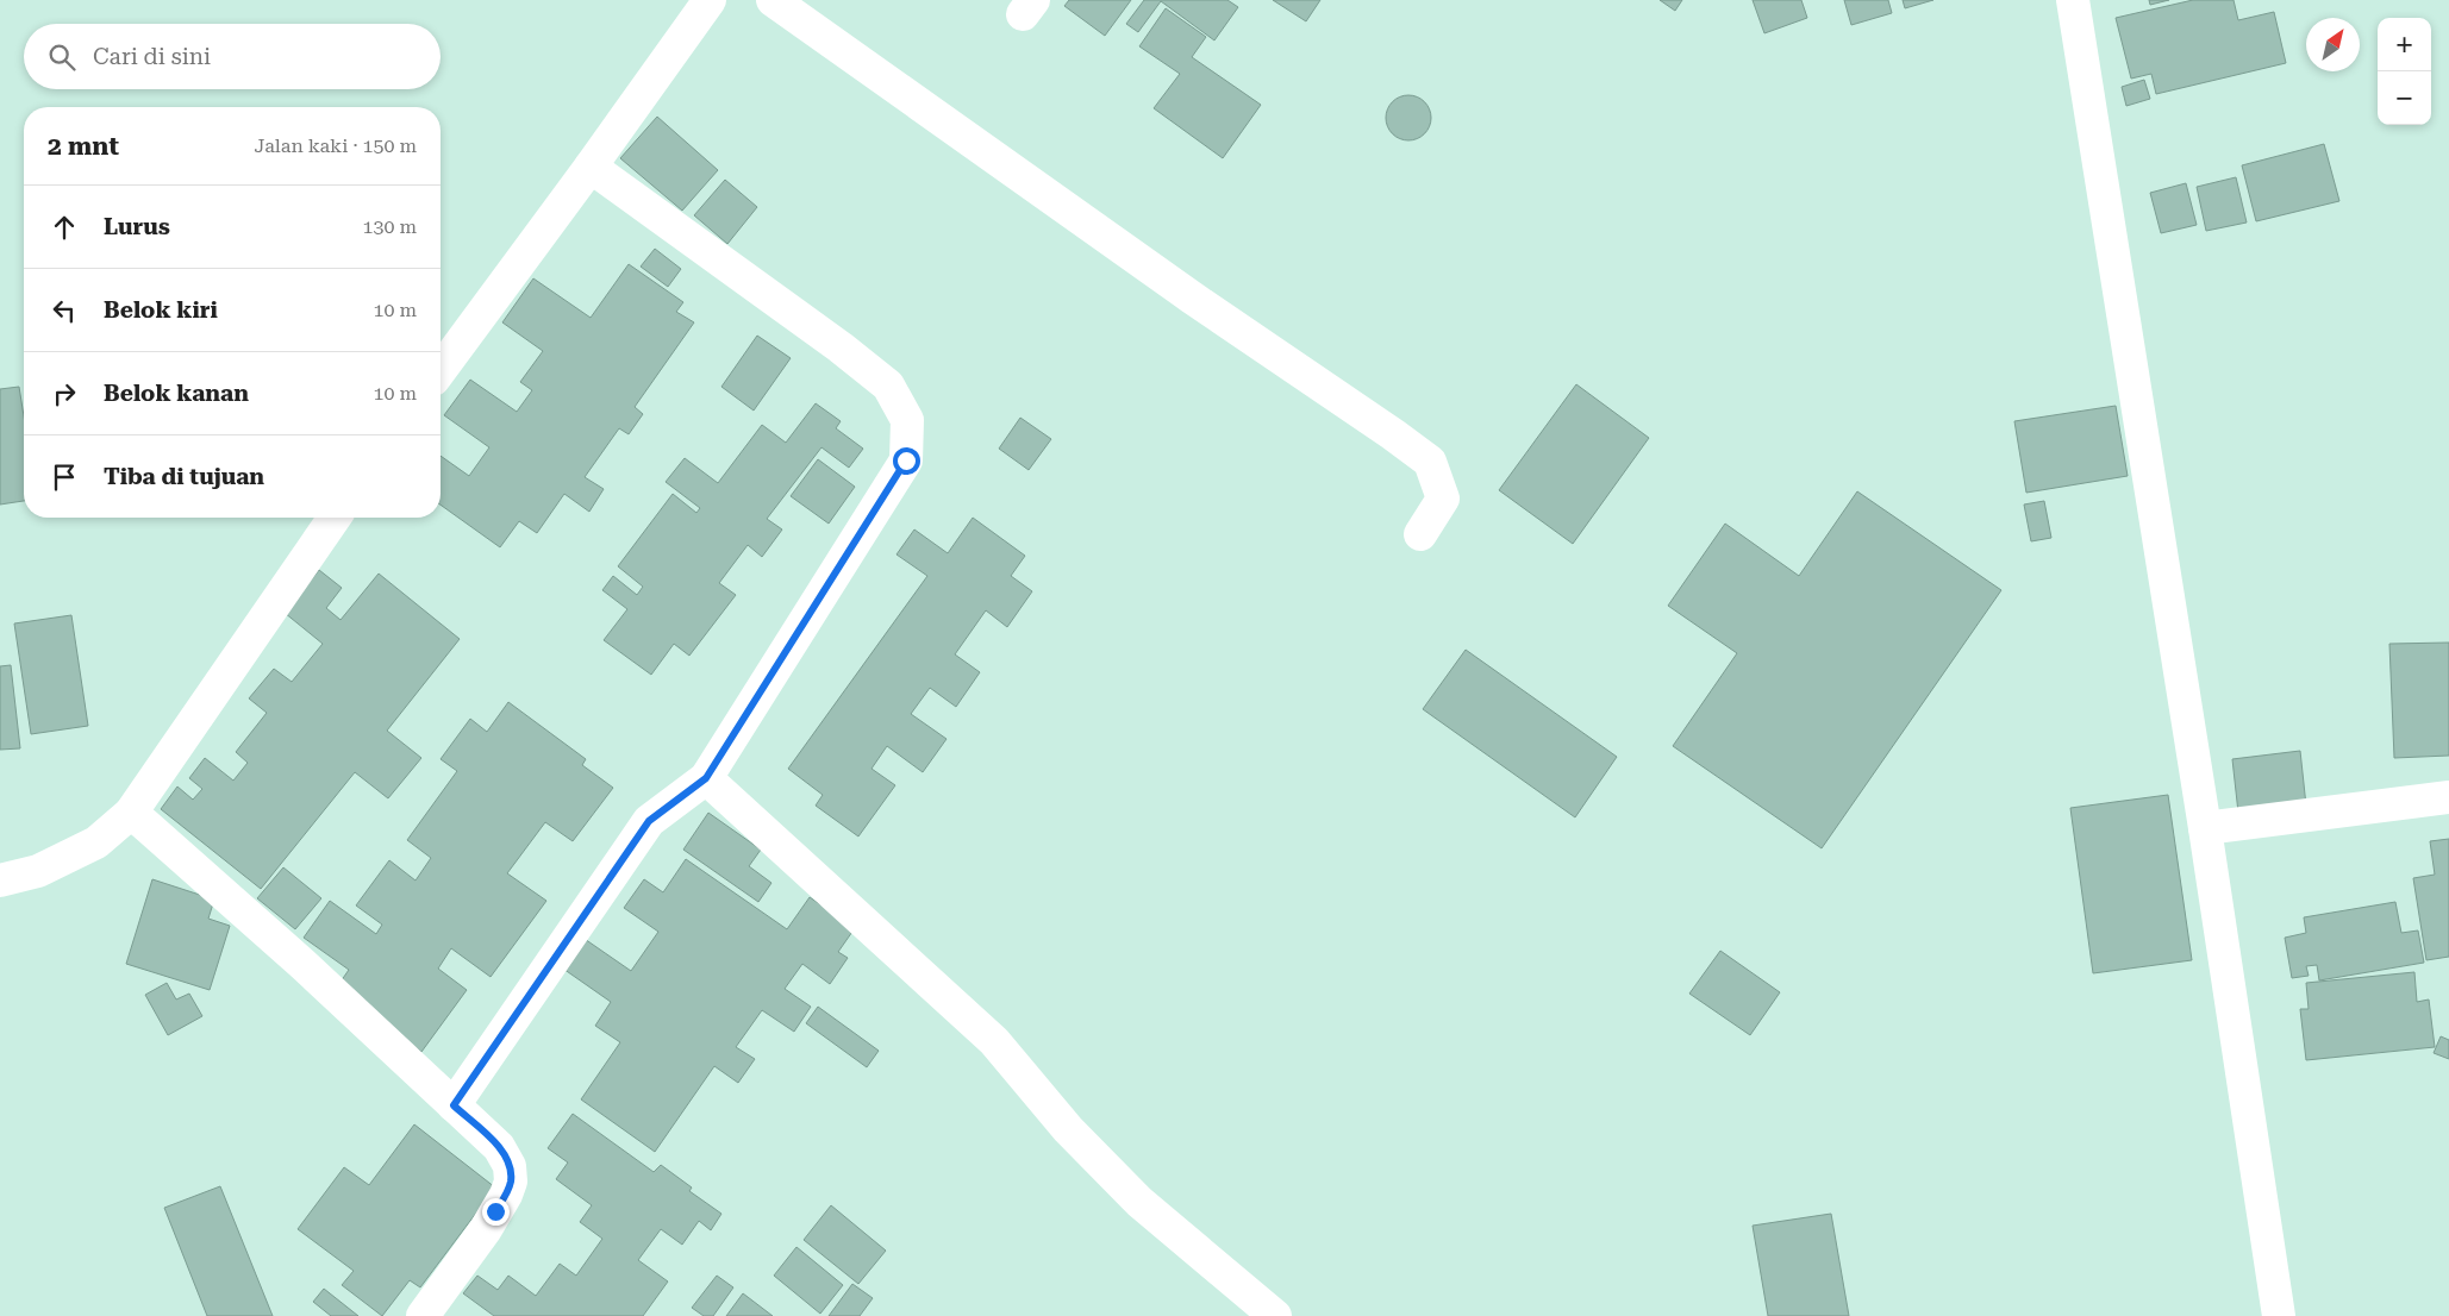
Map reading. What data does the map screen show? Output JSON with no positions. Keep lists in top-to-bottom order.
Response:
{
  "north": "top right",
  "page": {
    "map_buttons": ["+", "−"],
    "search": "Cari di sini",
    "heading": ["2 mnt", "Jalan kaki · 150 m"],
    "list": [
      ["Lurus", "130 m"],
      ["Belok kiri", "10 m"],
      ["Belok kanan", "10 m"],
      "Tiba di tujuan"
    ]
  }
}
